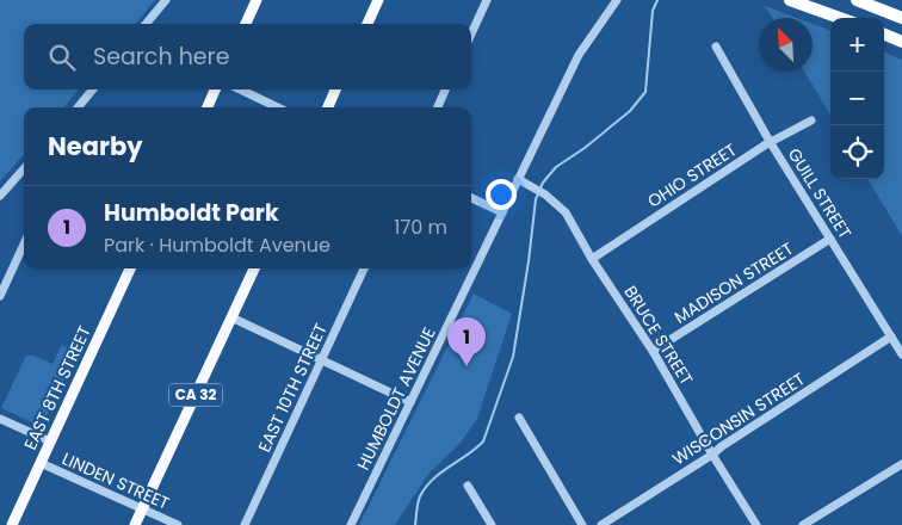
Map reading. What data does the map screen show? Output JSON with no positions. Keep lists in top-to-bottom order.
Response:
{
  "streets": {
    "main road": ["EAST 8TH STREET", "CA 32"],
    "street": [
      "OHIO STREET",
      "GUILL STREET",
      "MADISON STREET",
      "BRUCE STREET",
      "EAST 10TH STREET",
      "HUMBOLDT AVENUE",
      "WISCONSIN STREET",
      "LINDEN STREET"
    ]
  },
  "crossings": [
    ["OHIO STREET", "GUILL STREET"],
    ["OHIO STREET", "BRUCE STREET"],
    ["GUILL STREET", "MADISON STREET"],
    ["GUILL STREET", "WISCONSIN STREET"],
    ["MADISON STREET", "BRUCE STREET"],
    ["BRUCE STREET", "HUMBOLDT AVENUE"],
    ["BRUCE STREET", "WISCONSIN STREET"],
    ["EAST 8TH STREET", "LINDEN STREET"],
    ["CA 32", "LINDEN STREET"]
  ],
  "north": "top left",
  "page": {
    "map_buttons": ["+", "−"],
    "search": "Search here",
    "heading": "Nearby",
    "list": [
      {
        "mark": "1",
        "name": "Humboldt Park",
        "note": "Park · Humboldt Avenue",
        "value": "170 m"
      }
    ],
    "pins": "1"
  }
}
